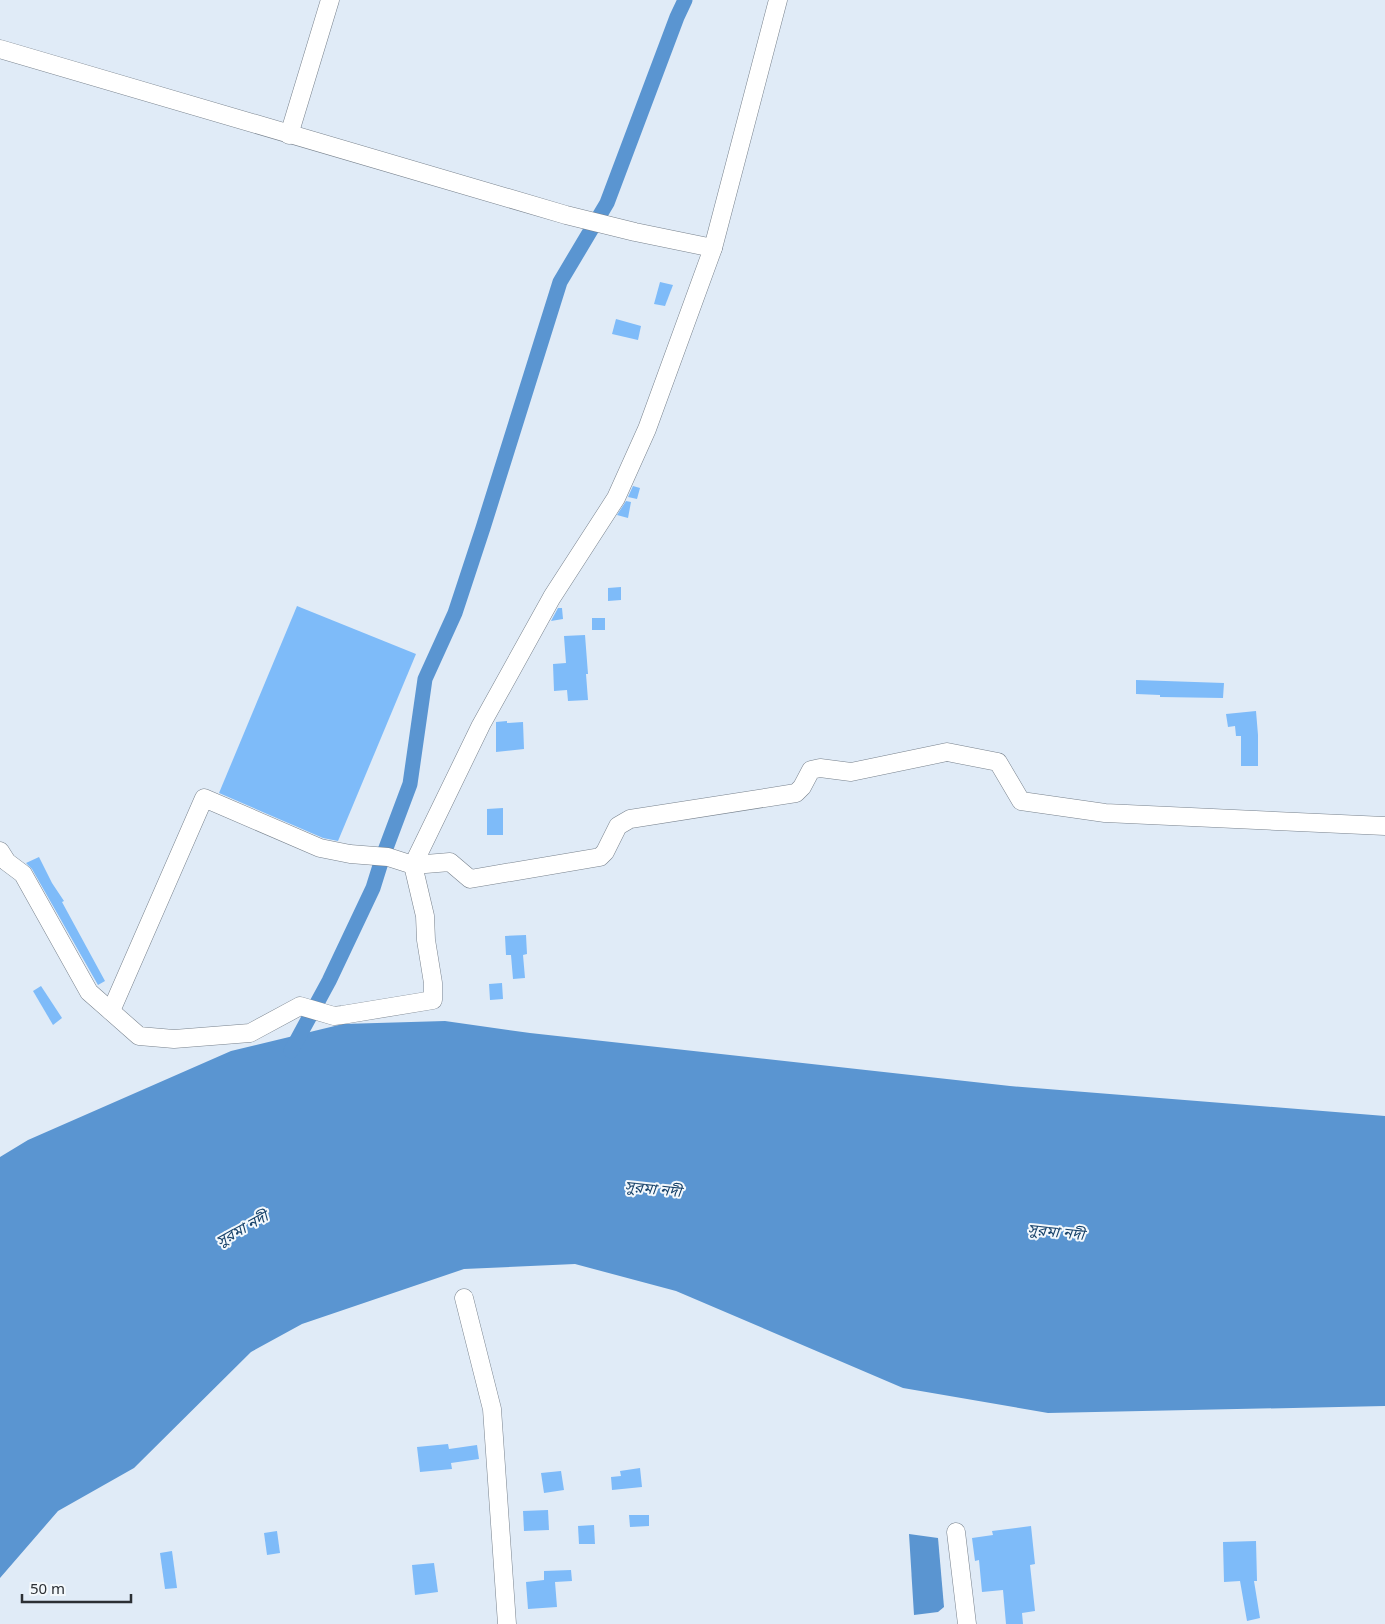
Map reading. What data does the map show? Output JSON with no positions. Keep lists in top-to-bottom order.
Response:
{
  "water": ["সুরমা নদী"],
  "scale_bar": "50 m"
}
